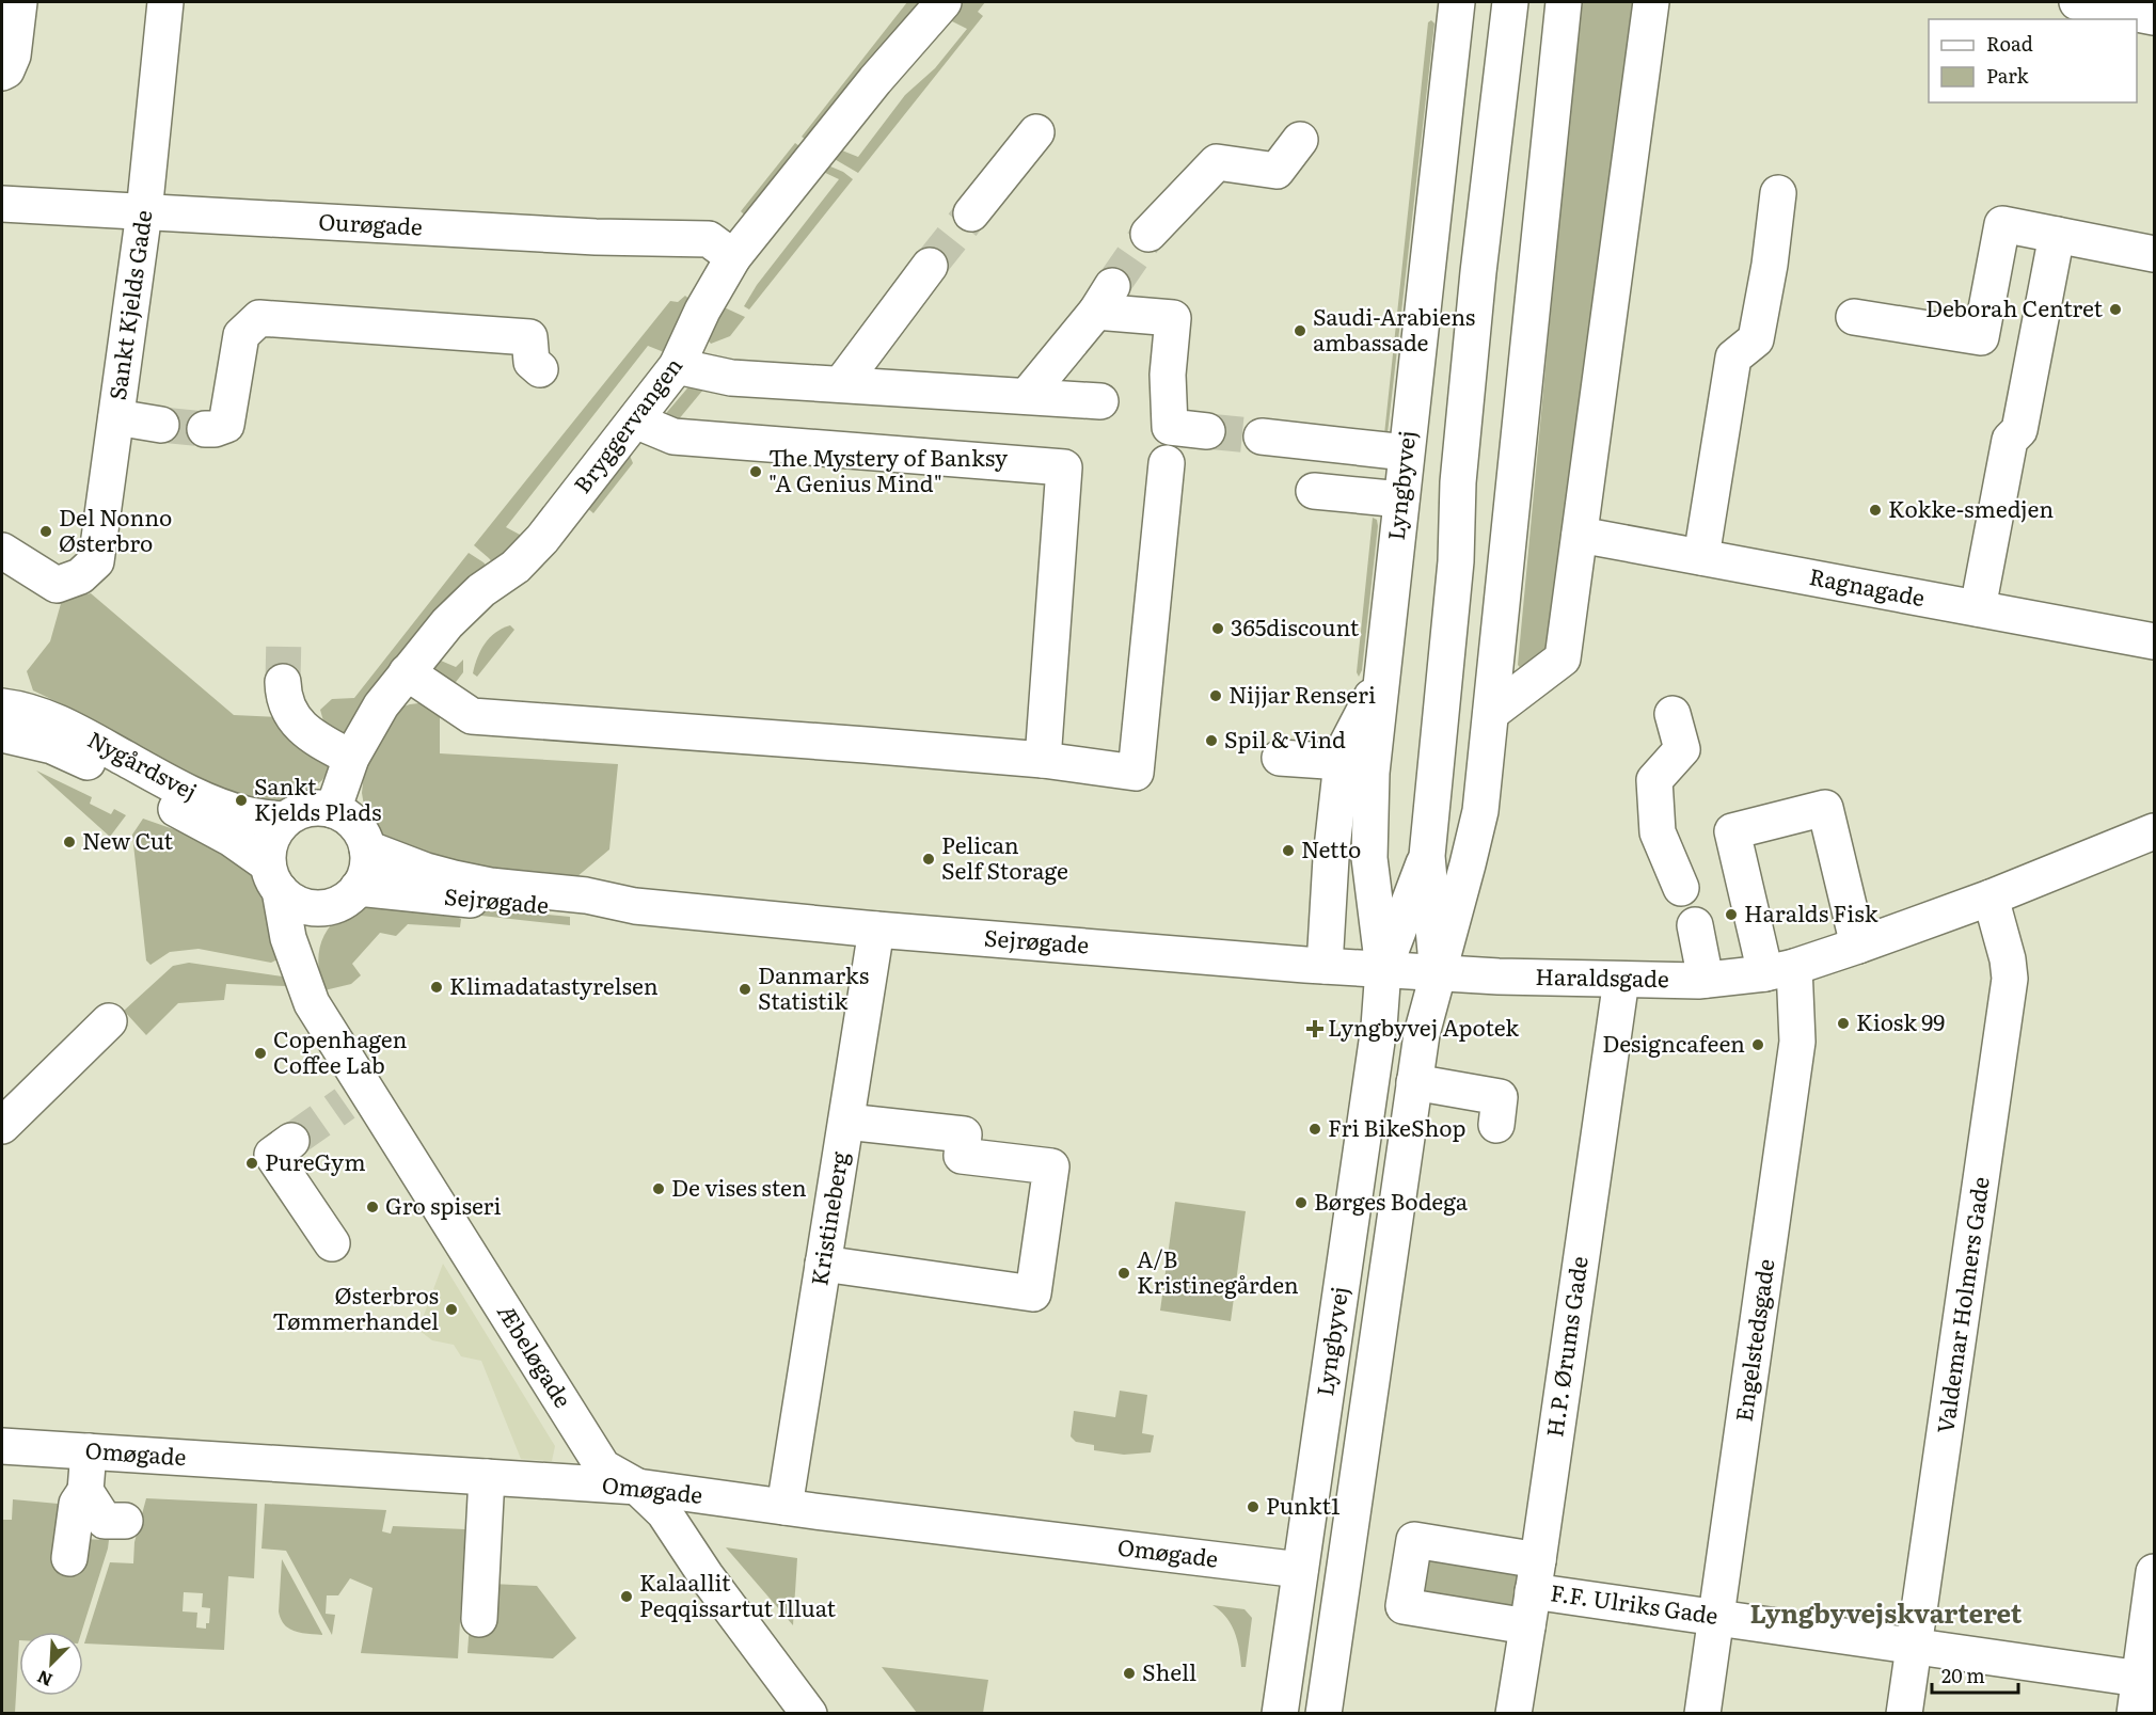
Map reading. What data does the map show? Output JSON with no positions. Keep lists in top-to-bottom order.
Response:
{
  "streets": {
    "street": [
      "Ourøgade",
      "Sankt Kjelds Gade",
      "Bryggervangen",
      "Lyngbyvej",
      "Ragnagade",
      "Nygårdsvej",
      "Sejrøgade",
      "Haraldsgade",
      "Kristineberg",
      "Valdemar Holmers Gade",
      "Engelstedsgade",
      "H.P. Ørums Gade",
      "Æbeløgade",
      "Omøgade",
      "F.F. Ulriks Gade"
    ]
  },
  "crossings": [
    ["Ourøgade", "Sankt Kjelds Gade"],
    ["Ourøgade", "Bryggervangen"],
    ["Bryggervangen", "Nygårdsvej"],
    ["Bryggervangen", "Sejrøgade"],
    ["Bryggervangen", "Æbeløgade"],
    ["Lyngbyvej", "Sejrøgade"],
    ["Lyngbyvej", "Haraldsgade"],
    ["Lyngbyvej", "Omøgade"],
    ["Nygårdsvej", "Sejrøgade"],
    ["Nygårdsvej", "Æbeløgade"],
    ["Sejrøgade", "Haraldsgade"],
    ["Sejrøgade", "Kristineberg"],
    ["Sejrøgade", "Æbeløgade"],
    ["Haraldsgade", "Valdemar Holmers Gade"],
    ["Haraldsgade", "Engelstedsgade"],
    ["Haraldsgade", "H.P. Ørums Gade"],
    ["Kristineberg", "Omøgade"],
    ["Valdemar Holmers Gade", "F.F. Ulriks Gade"],
    ["Engelstedsgade", "F.F. Ulriks Gade"],
    ["H.P. Ørums Gade", "F.F. Ulriks Gade"],
    ["Æbeløgade", "Omøgade"]
  ],
  "districts": ["Lyngbyvejskvarteret"],
  "places": {
    "other": [
      "Deborah Centret",
      "Saudi-Arabiens ambassade",
      "The Mystery of Banksy \"A Genius Mind\"",
      "Kokke-smedjen",
      "Del Nonno Østerbro",
      "365discount",
      "Nijjar Renseri",
      "Spil & Vind",
      "Sankt Kjelds Plads",
      "New Cut",
      "Netto",
      "Pelican Self Storage",
      "Haralds Fisk",
      "Klimadatastyrelsen",
      "Danmarks Statistik",
      "Kiosk 99",
      "Designcafeen",
      "Copenhagen Coffee Lab",
      "Fri BikeShop",
      "PureGym",
      "De vises sten",
      "Børges Bodega",
      "Gro spiseri",
      "A/B Kristinegården",
      "Østerbros Tømmerhandel",
      "Punkt1",
      "Kalaallit Peqqissartut Illuat",
      "Shell"
    ],
    "health": ["Lyngbyvej Apotek"]
  },
  "legend": ["Road", "Park"],
  "scale_bar": "20 m",
  "north": "bottom left"
}
